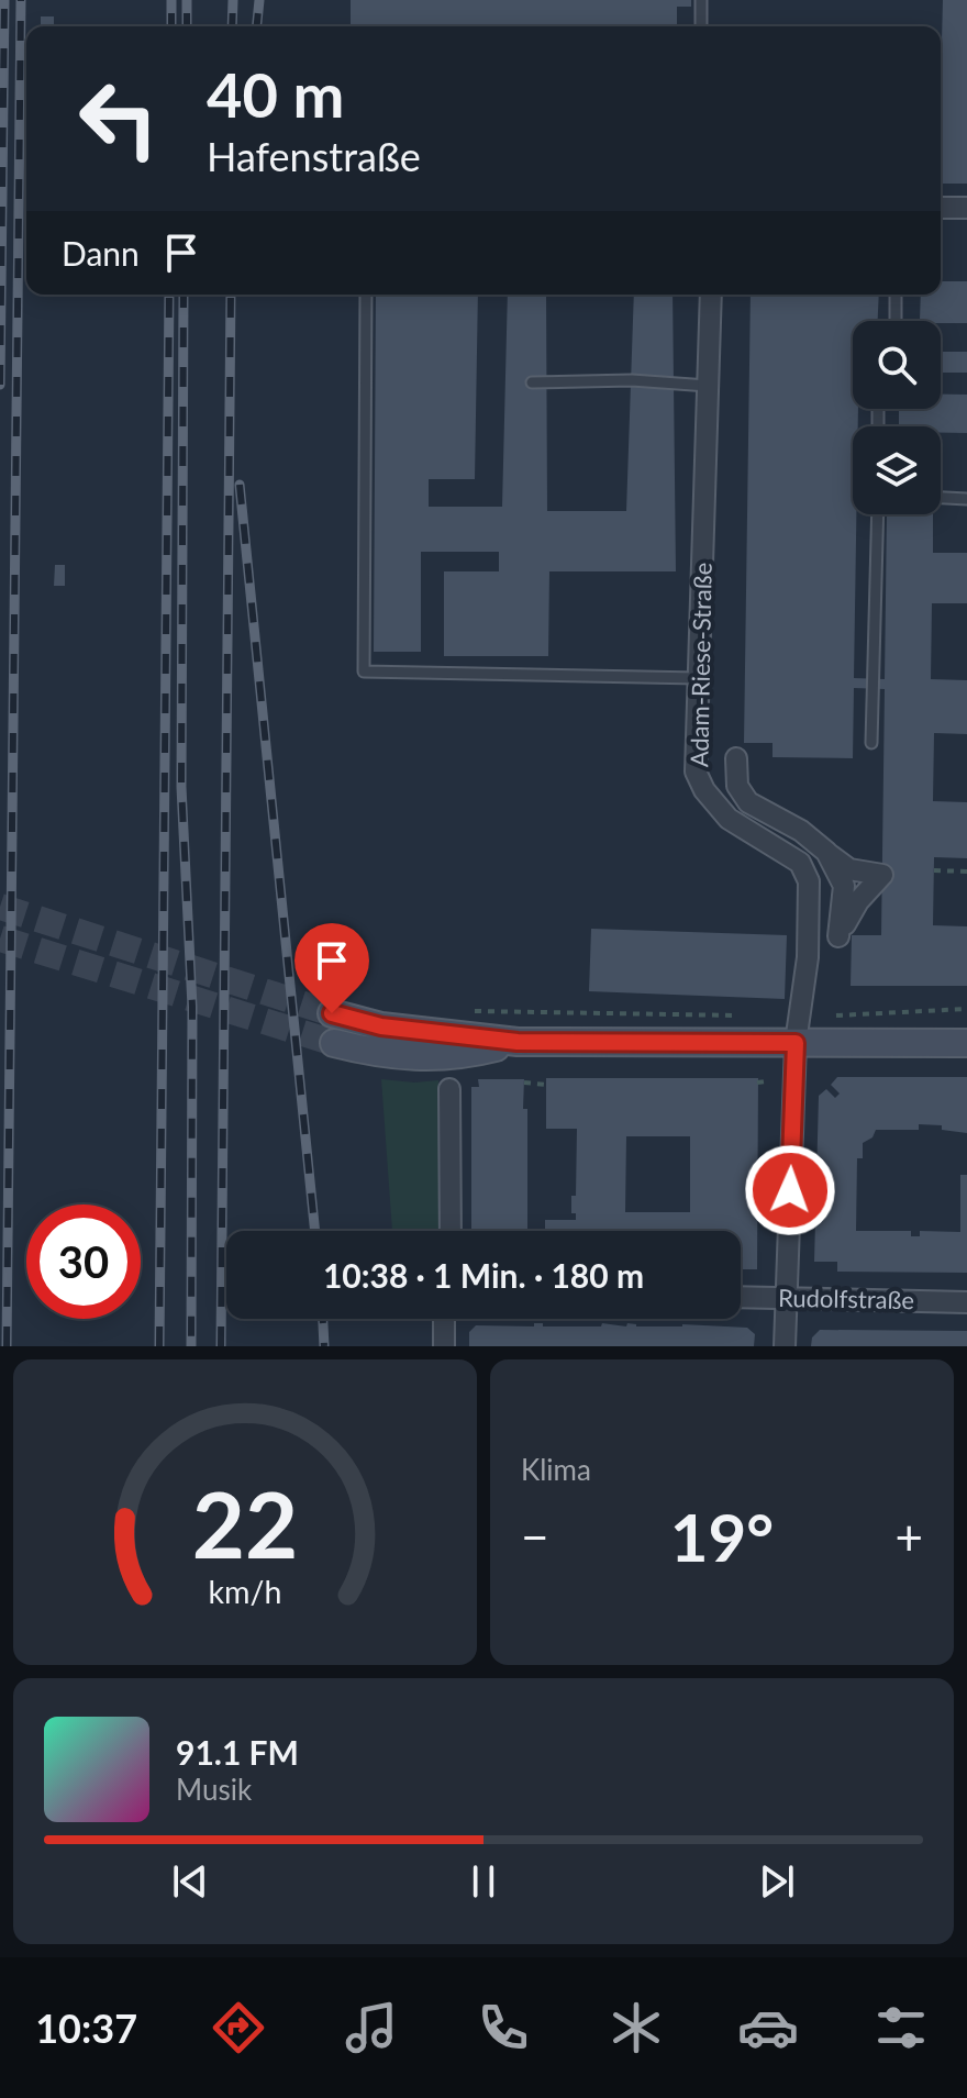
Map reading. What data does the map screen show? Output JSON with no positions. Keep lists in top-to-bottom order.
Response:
{
  "streets": {
    "street": ["Adam-Riese-Straße", "Rudolfstraße"]
  },
  "crossings": [
    ["Adam-Riese-Straße", "Rudolfstraße"]
  ],
  "page": {
    "turn": ["40 m", "Hafenstraße"],
    "then": "Dann",
    "limit": "30",
    "trip": "10:38 · 1 Min. · 180 m",
    "tile": "Klima",
    "heat": ["−", "19°", "+"],
    "song": ["91.1 FM", "Musik"],
    "tabs": "10:37",
    "gauge": ["22", "km/h"]
  }
}
